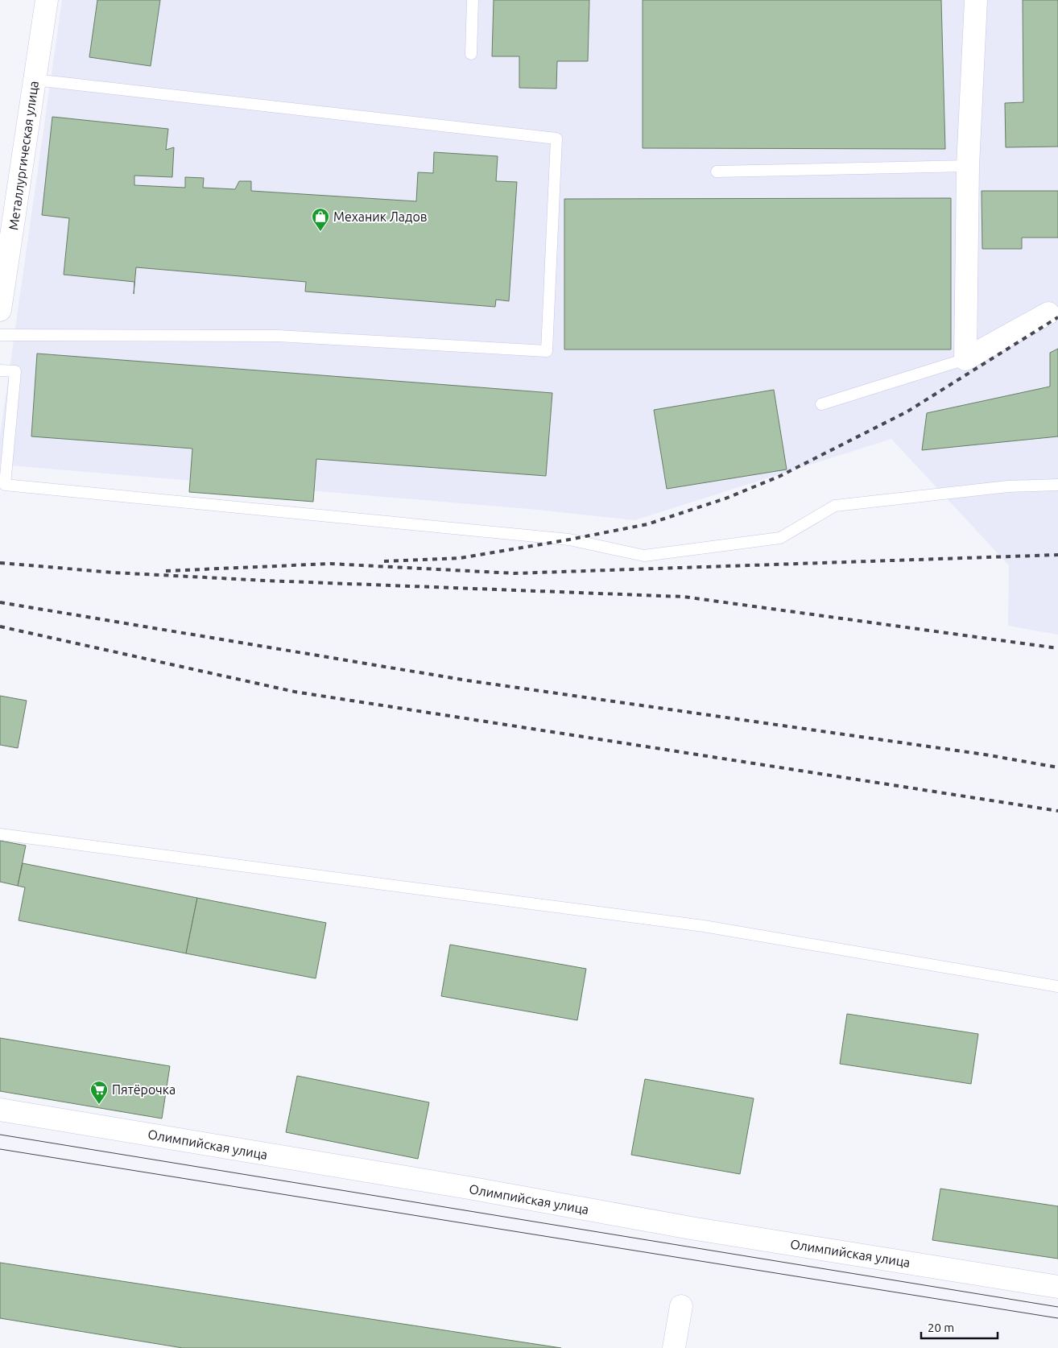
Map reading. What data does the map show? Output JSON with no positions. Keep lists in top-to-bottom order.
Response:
{
  "streets": {
    "street": ["Металлургическая улица", "Олимпийская улица"]
  },
  "places": {
    "shop": ["Механик Ладов"],
    "supermarket": ["Пятёрочка"]
  },
  "scale_bar": "20 m"
}
